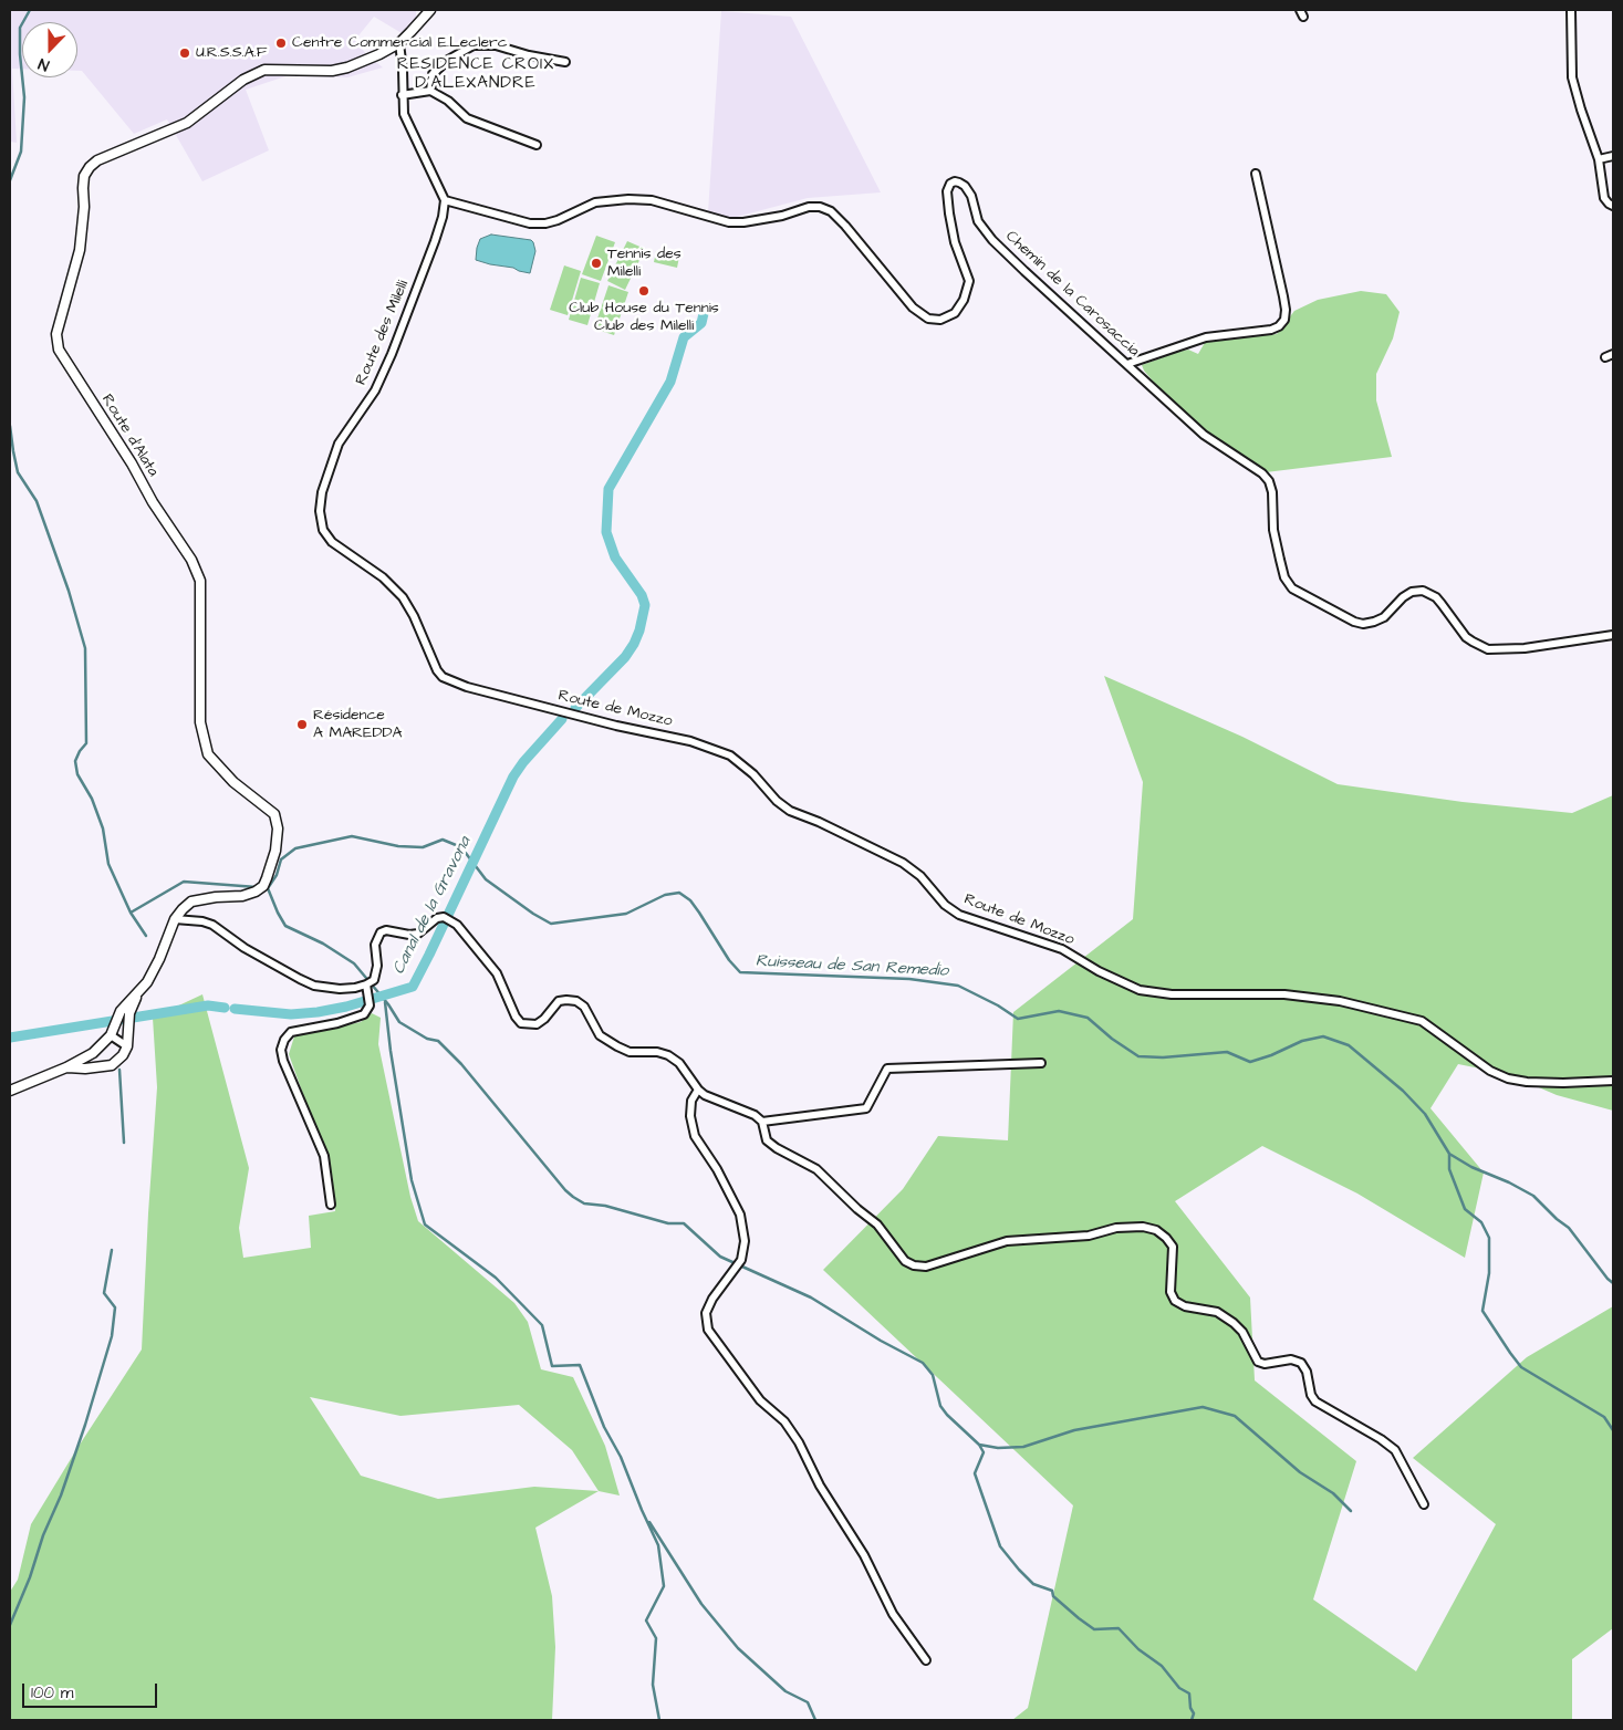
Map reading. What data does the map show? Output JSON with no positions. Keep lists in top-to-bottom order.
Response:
{
  "streets": {
    "street": [
      "Chemin de la Carosaccia",
      "Route des Milelli",
      "Route d'Alata",
      "Route de Mozzo"
    ]
  },
  "crossings": [
    ["Chemin de la Carosaccia", "Route des Milelli"],
    ["Route des Milelli", "Route de Mozzo"]
  ],
  "districts": ["RESIDENCE CROIX D'ALEXANDRE"],
  "water": ["Canal de la Gravona", "Ruisseau de San Remedio"],
  "places": [
    "Centre Commercial E.Leclerc",
    "U.R.S.S.A.F",
    "Tennis des Milelli",
    "Club House du Tennis Club des Milelli",
    "Résidence A MAREDDA"
  ],
  "scale_bar": "100 m",
  "north": "bottom"
}
